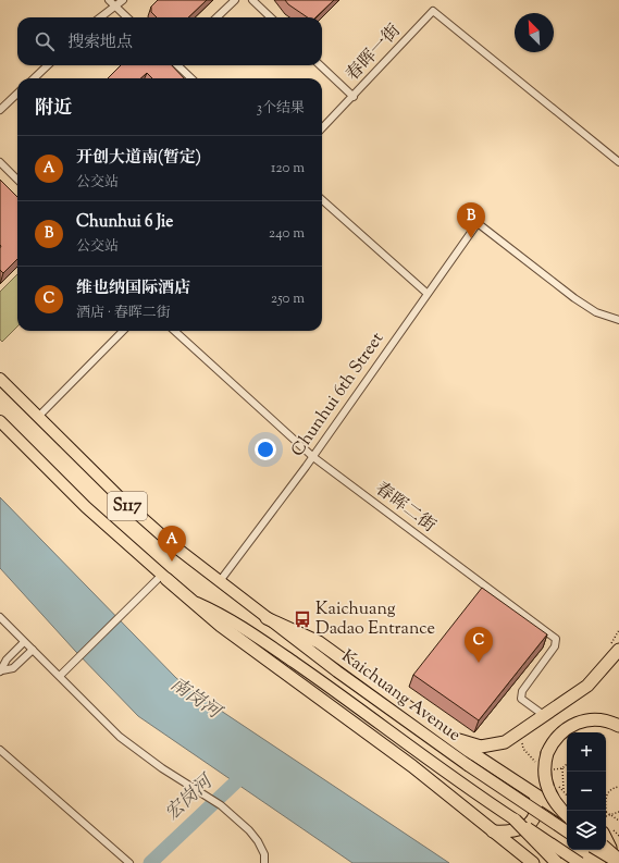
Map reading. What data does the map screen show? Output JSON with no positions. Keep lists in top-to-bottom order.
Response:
{
  "streets": {
    "main road": ["S117", "Kaichuang Avenue"],
    "street": ["春晖一街", "Chunhui 6th Street", "春晖二街"]
  },
  "crossings": [
    ["Chunhui 6th Street", "春晖二街"],
    ["Chunhui 6th Street", "Kaichuang Avenue"]
  ],
  "water": ["南岗河", "宏岗河"],
  "places": {
    "bus stop": ["Kaichuang Dadao Entrance"]
  },
  "north": "top left",
  "page": {
    "search": "搜索地点",
    "heading": ["附近", "3个结果"],
    "list": [
      {
        "mark": "A",
        "name": "开创大道南(暂定)",
        "note": "公交站",
        "value": "120 m"
      },
      {
        "mark": "B",
        "name": "Chunhui 6 Jie",
        "note": "公交站",
        "value": "240 m"
      },
      {
        "mark": "C",
        "name": "维也纳国际酒店",
        "note": "酒店 · 春晖二街",
        "value": "250 m"
      }
    ],
    "pins": ["B", "A", "C"],
    "map_buttons": ["+", "−"]
  }
}
